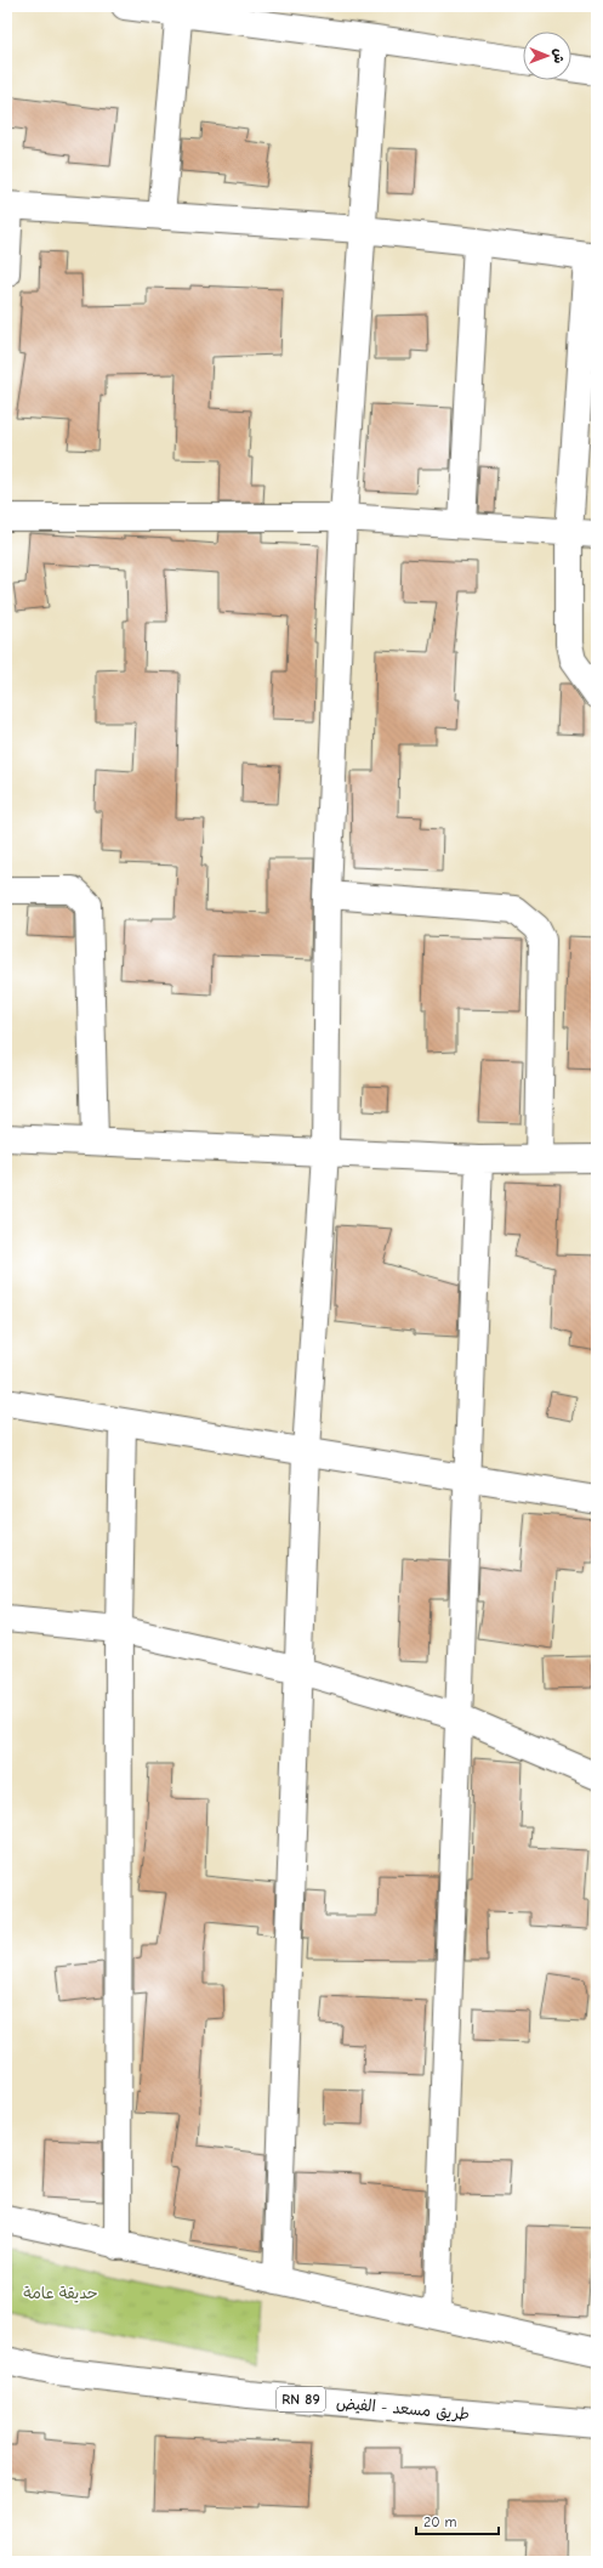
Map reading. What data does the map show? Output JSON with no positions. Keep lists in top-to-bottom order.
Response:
{
  "streets": {
    "street": ["RN 89", "طريق مسعد - الفيض"]
  },
  "parks": ["حديقة عامة"],
  "scale_bar": "20 m",
  "north": "right"
}
